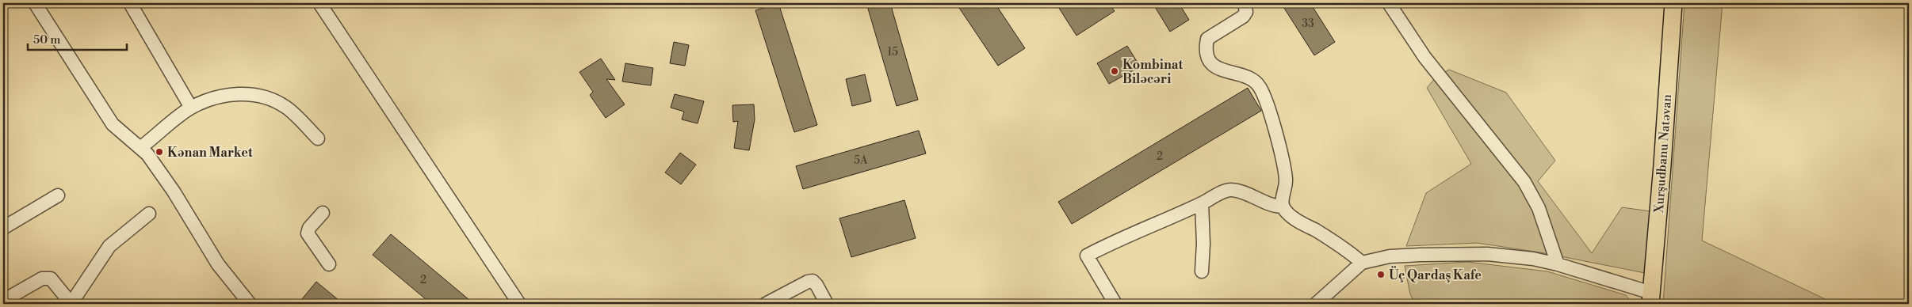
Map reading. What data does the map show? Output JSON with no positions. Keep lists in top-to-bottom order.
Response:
{
  "streets": {
    "main road": ["Xurşudbanu Natəvan"]
  },
  "places": ["Kombinat Biləcəri", "Kənan Market", "Üç Qardaş Kafe"],
  "house_numbers": [
    "33",
    "15",
    "2",
    "5A",
    "2"
  ],
  "scale_bar": "50 m"
}
